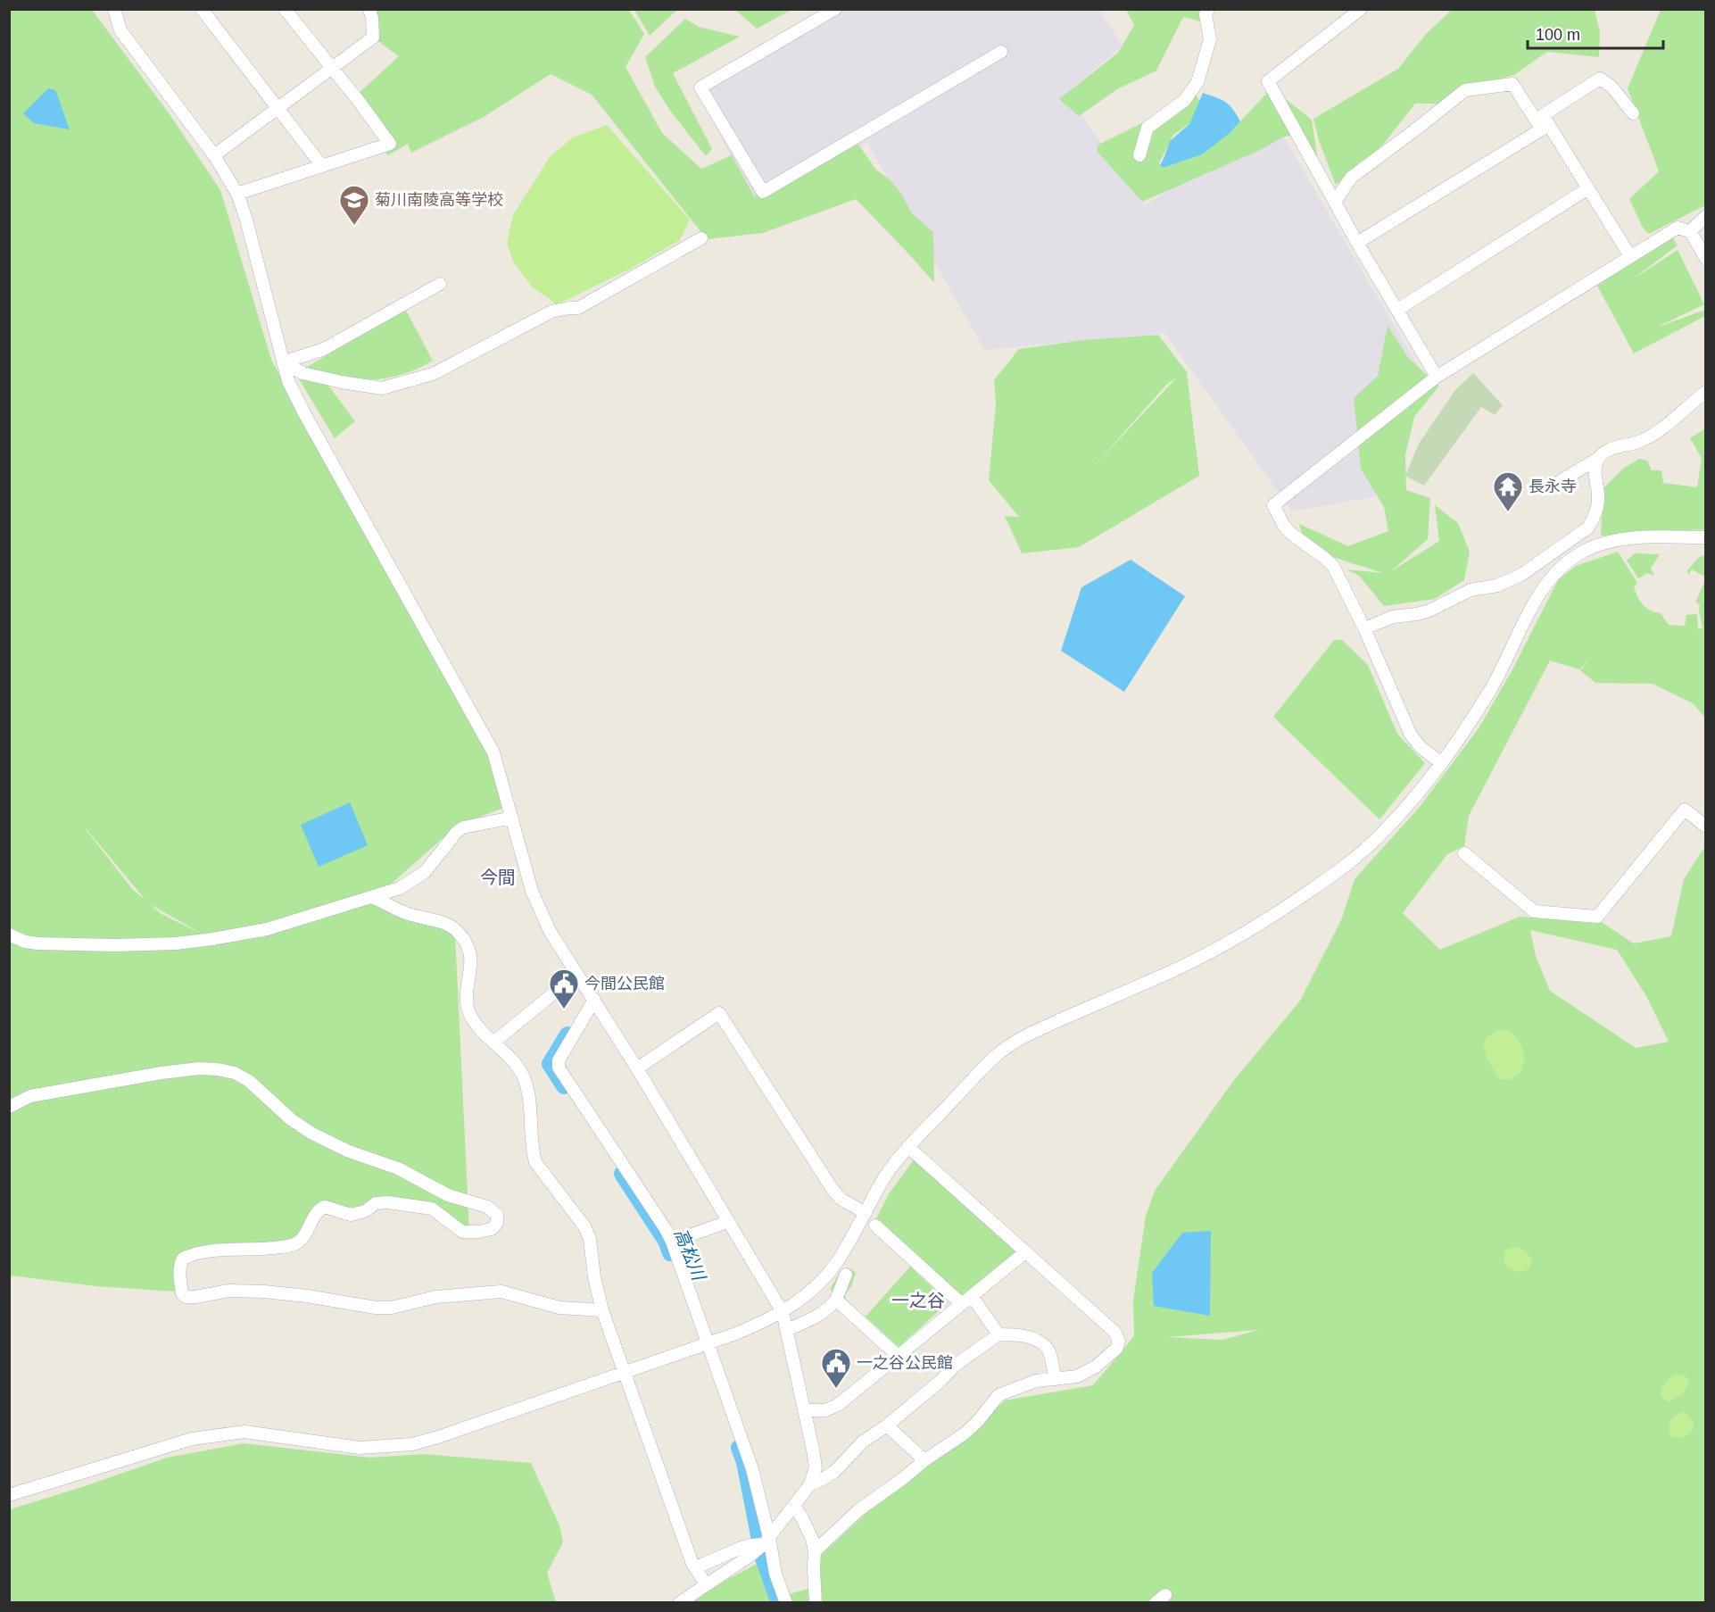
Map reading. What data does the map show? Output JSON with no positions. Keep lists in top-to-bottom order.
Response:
{
  "districts": ["今間", "一之谷"],
  "water": ["高松川"],
  "places": {
    "school or university": ["菊川南陵高等学校"],
    "temple": ["長永寺"],
    "public building": ["今間公民館", "一之谷公民館"]
  },
  "scale_bar": "100 m"
}
